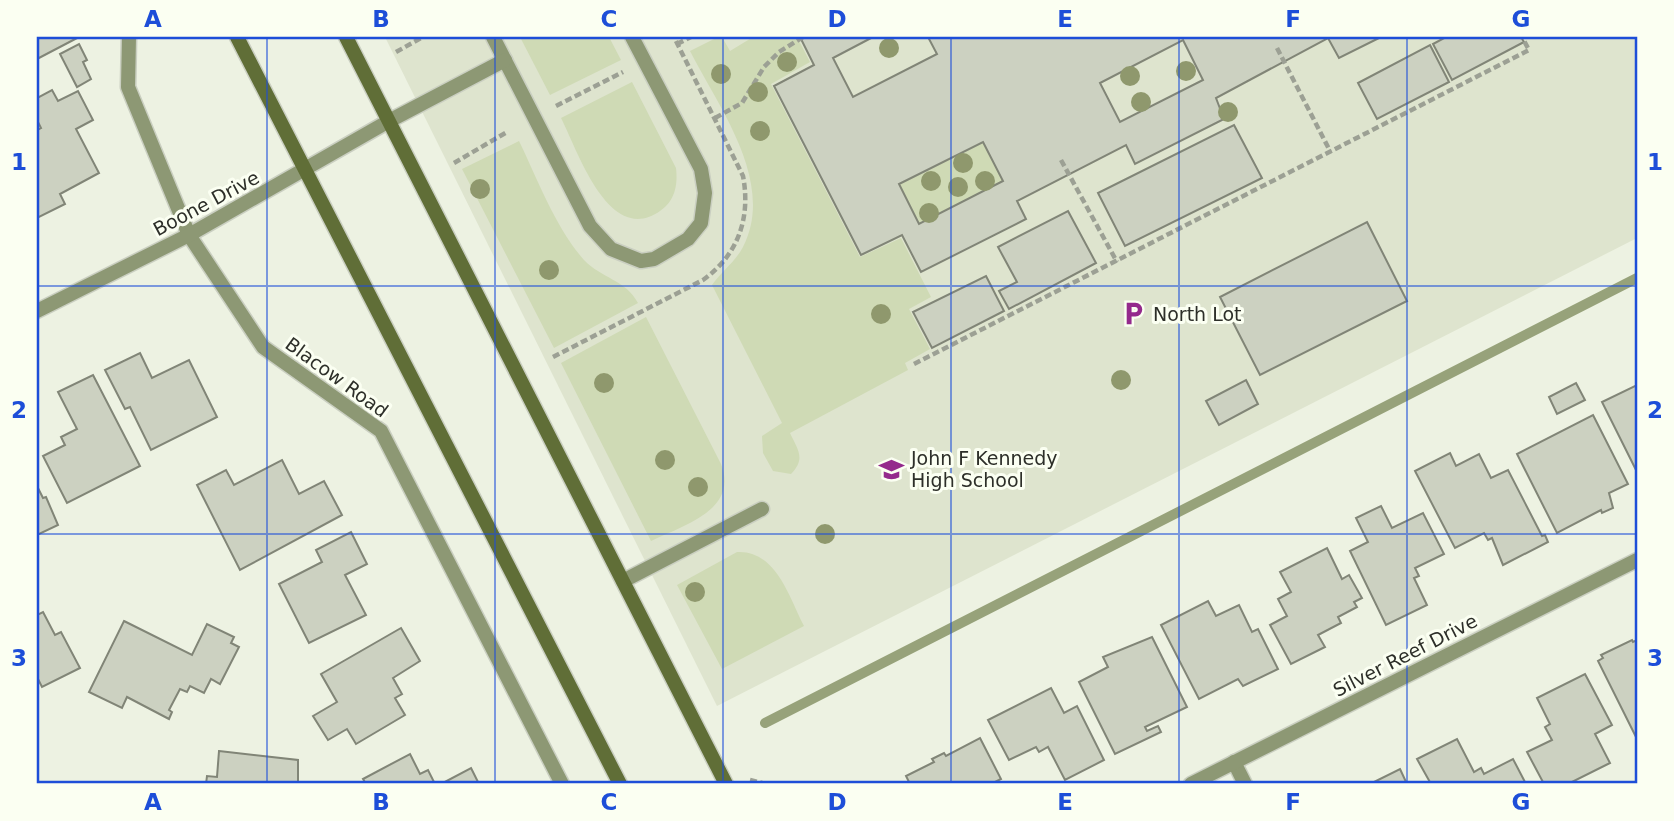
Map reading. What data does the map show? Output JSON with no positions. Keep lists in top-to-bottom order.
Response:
{
  "streets": {
    "main road": ["Blacow Road"],
    "street": ["Boone Drive", "Silver Reef Drive"]
  },
  "crossings": [
    ["Boone Drive", "Blacow Road"]
  ],
  "places": {
    "parking": ["North Lot"],
    "school or university": ["John F Kennedy High School"]
  },
  "grid": {
    "columns": [
      "A",
      "B",
      "C",
      "D",
      "E",
      "F",
      "G"
    ],
    "rows": ["1", "2", "3"]
  }
}
